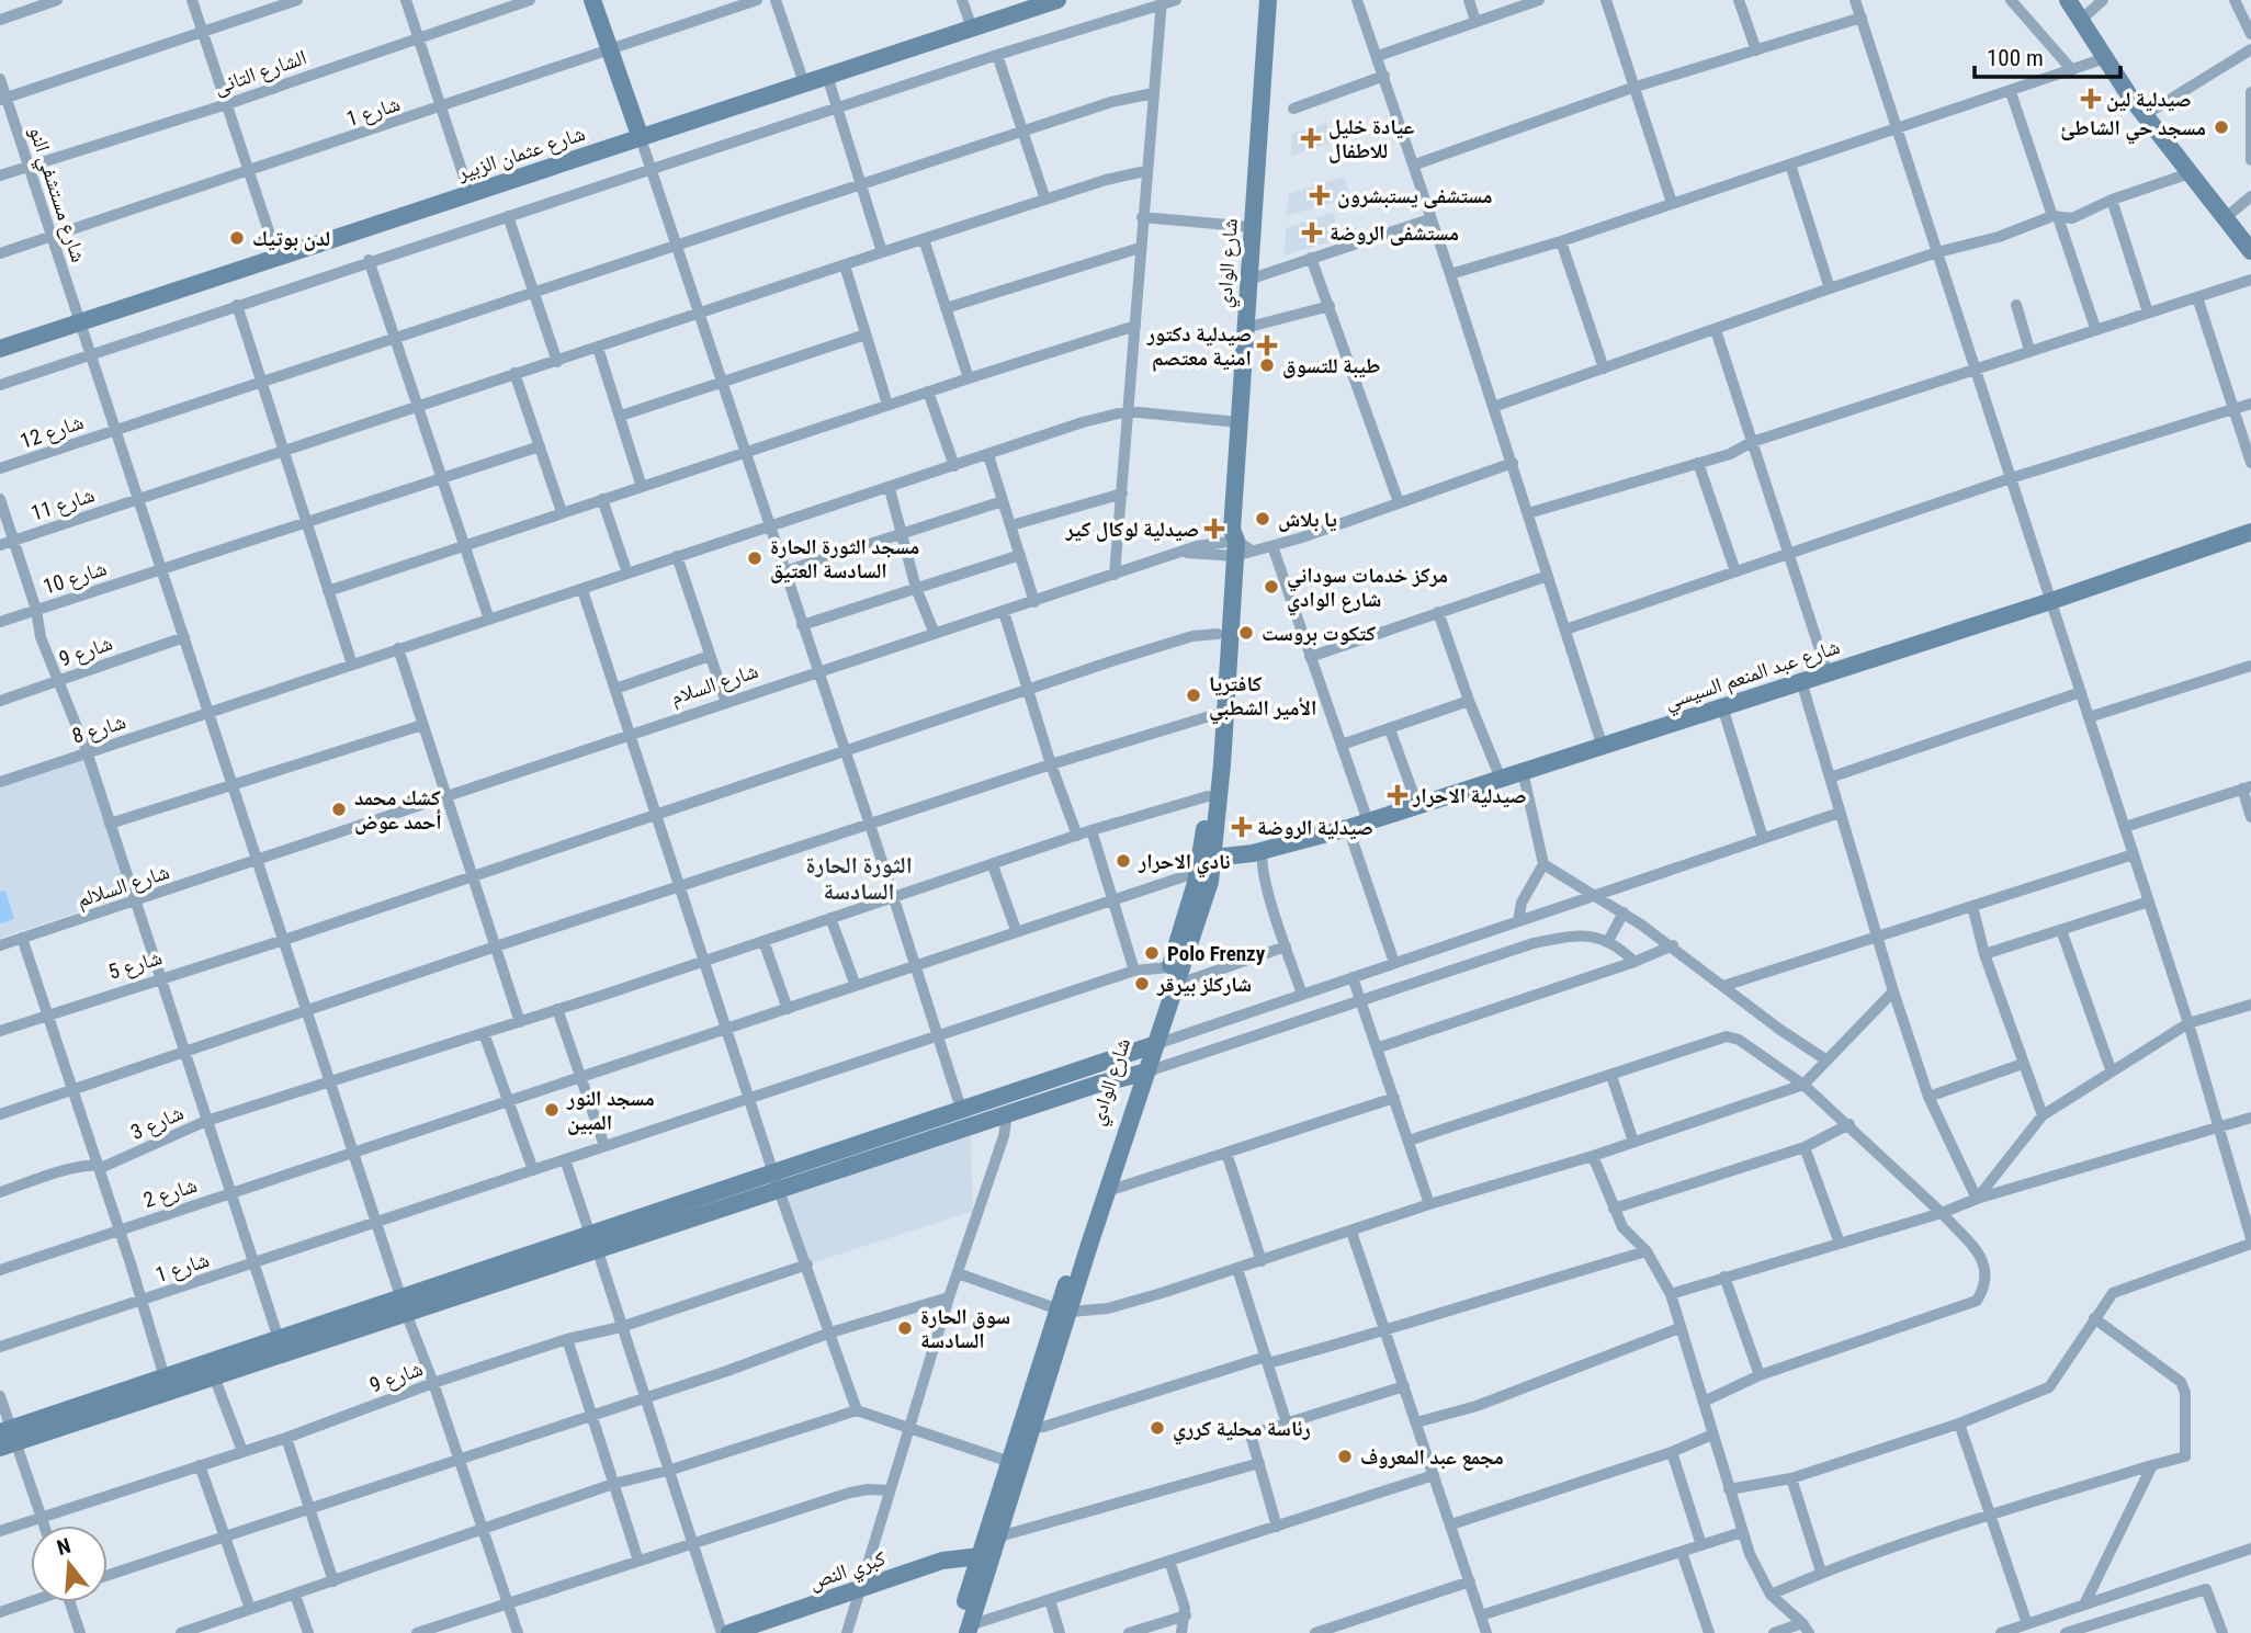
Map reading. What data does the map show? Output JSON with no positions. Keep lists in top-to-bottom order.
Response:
{
  "streets": {
    "street": [
      "الشارع التانى",
      "شارع 1",
      "شارع عثمان الزبير",
      "شارع مستشفي النو",
      "شارع الوادي",
      "شارع 12",
      "شارع 11",
      "شارع 10",
      "شارع 9",
      "شارع عبد المنعم السيسي",
      "شارع السلام",
      "شارع 8",
      "شارع السلالم",
      "شارع 5",
      "شارع 3",
      "شارع 2",
      "كبري النص"
    ]
  },
  "crossings": [
    ["الشارع التانى", "شارع مستشفي النو"],
    ["شارع 1", "شارع مستشفي النو"],
    ["شارع 1", "شارع الوادي"],
    ["شارع عثمان الزبير", "شارع مستشفي النو"],
    ["شارع مستشفي النو", "شارع 12"],
    ["شارع مستشفي النو", "شارع 11"],
    ["شارع مستشفي النو", "شارع 10"],
    ["شارع مستشفي النو", "شارع 9"],
    ["شارع مستشفي النو", "شارع السلام"],
    ["شارع مستشفي النو", "شارع 8"],
    ["شارع مستشفي النو", "شارع السلالم"],
    ["شارع مستشفي النو", "شارع 5"],
    ["شارع مستشفي النو", "شارع 3"],
    ["شارع مستشفي النو", "شارع 2"],
    ["شارع الوادي", "شارع عبد المنعم السيسي"],
    ["شارع الوادي", "شارع السلام"],
    ["شارع الوادي", "شارع 8"],
    ["شارع الوادي", "شارع 5"],
    ["شارع الوادي", "شارع 3"],
    ["شارع الوادي", "شارع 2"],
    ["شارع الوادي", "كبري النص"],
    ["شارع السلام", "شارع السلالم"]
  ],
  "districts": ["الثورة الحارة السادسة"],
  "places": {
    "health": [
      "صيدلية لين",
      "عيادة خليل للاطفال",
      "مستشفى يستبشرون",
      "مستشفى الروضة",
      "صيدلية دكتور امنية معتصم",
      "صيدلية لوكال كير",
      "صيدلية الاحرار",
      "صيدلية الروضة"
    ],
    "other": [
      "مسجد حي الشاطئ",
      "لدن بوتيك",
      "طيبة للتسوق",
      "يا بلاش",
      "مسجد الثورة الحارة السادسة العتيق",
      "مركز خدمات سوداني شارع الوادي",
      "كتكوت بروست",
      "كافتريا الأمير الشطبي",
      "كشك محمد أحمد عوض",
      "نادي الاحرار",
      "Polo Frenzy",
      "شاركلز بيرقر",
      "مسجد النور المبين",
      "سوق الحارة السادسة",
      "رئاسة محلية كرري",
      "مجمع عبد المعروف"
    ]
  },
  "scale_bar": "100 m",
  "north": "top"
}
